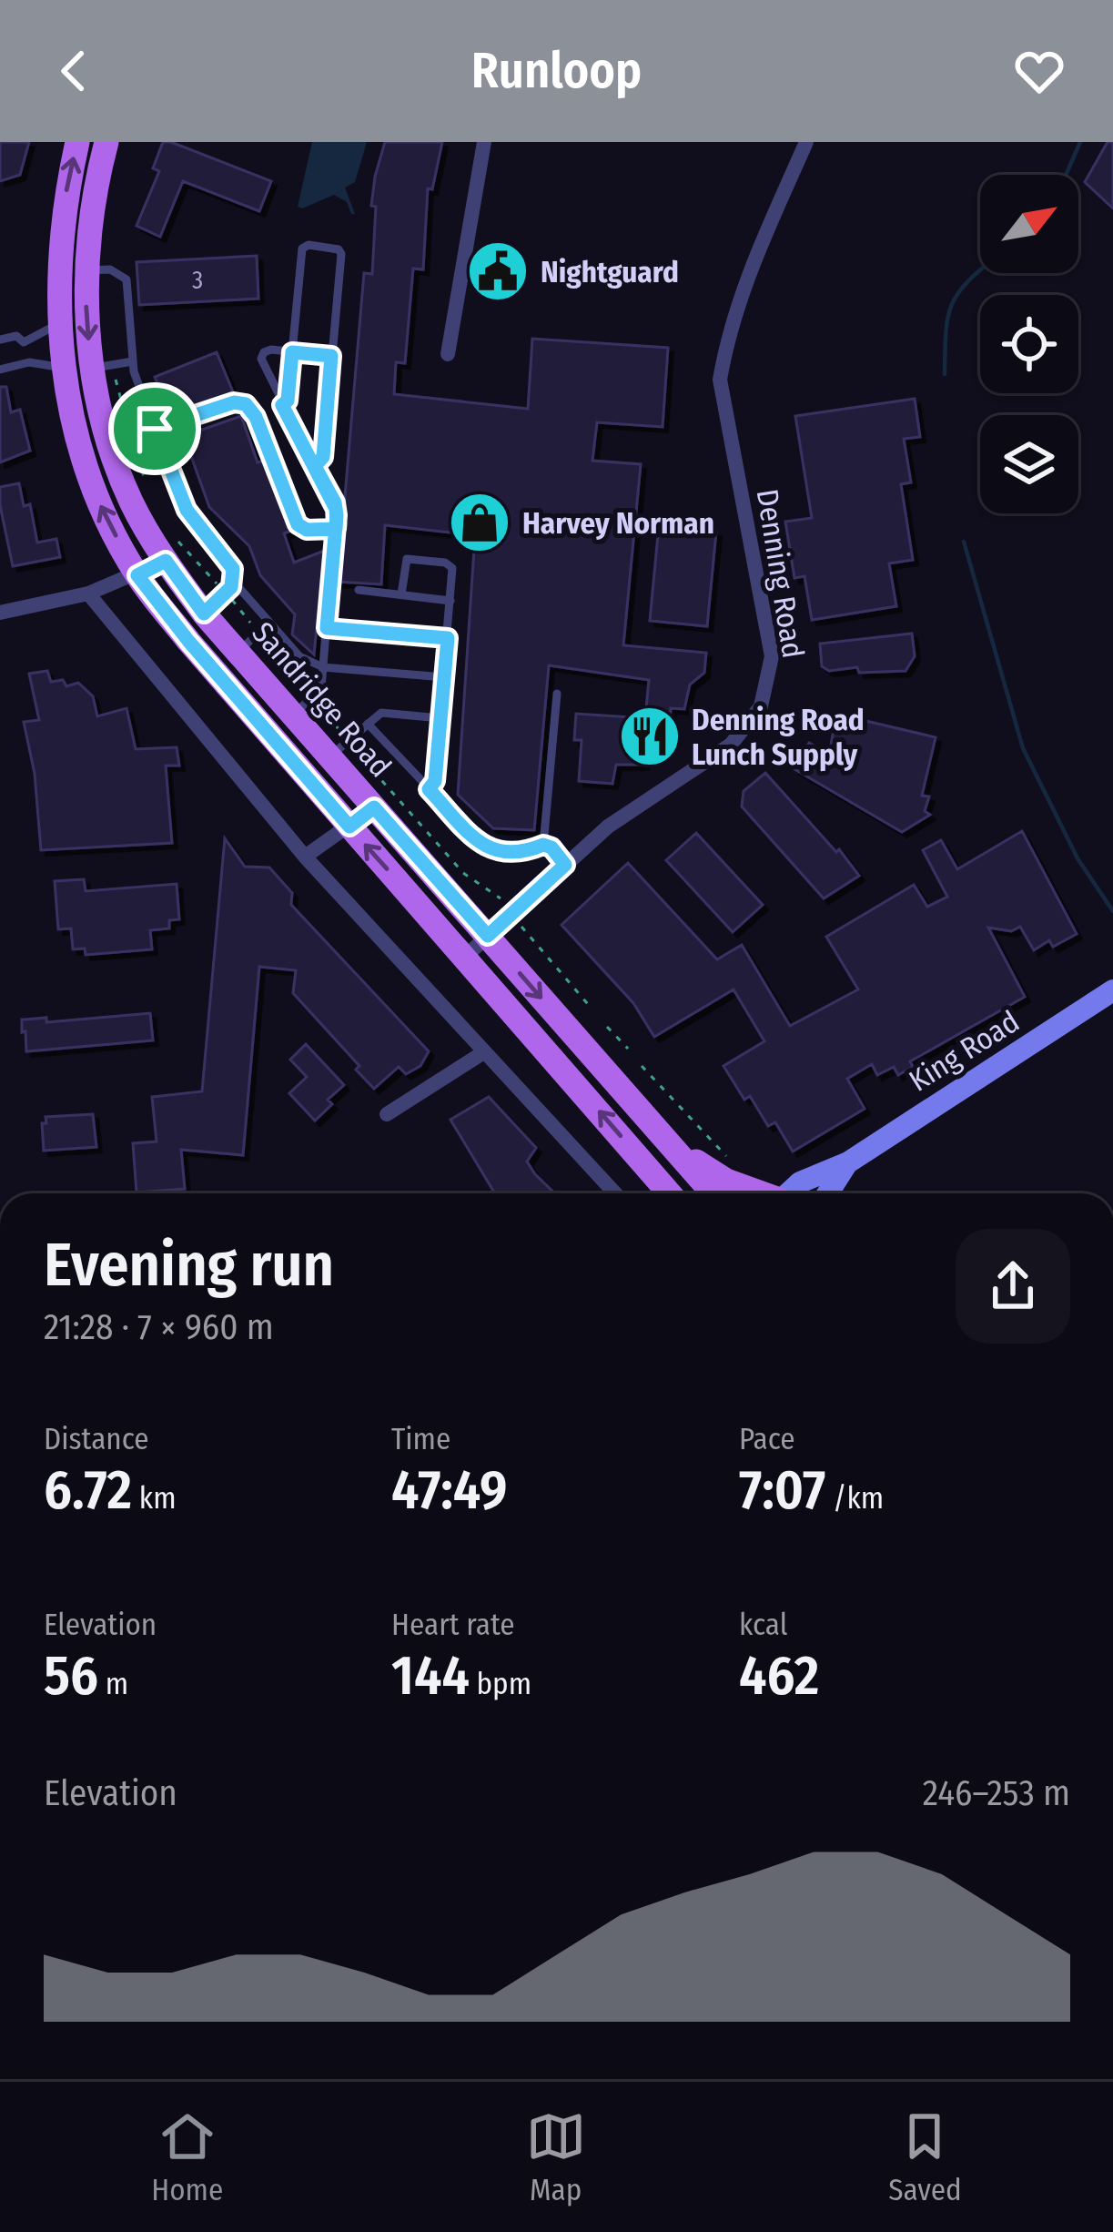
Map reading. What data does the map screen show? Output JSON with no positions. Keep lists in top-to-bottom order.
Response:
{
  "streets": {
    "main road": ["Sandridge Road"],
    "street": ["Denning Road", "King Road"]
  },
  "crossings": [
    ["Denning Road", "Sandridge Road"]
  ],
  "places": {
    "public building": ["Nightguard"],
    "shop": ["Harvey Norman"],
    "restaurant": ["Denning Road Lunch Supply"]
  },
  "house_numbers": ["3"],
  "north": "top right",
  "page": {
    "header": "Runloop",
    "heading": ["Evening run", "21:28 · 7 × 960 m"],
    "stats": [
      ["Distance", "6.72 km"],
      ["Time", "47:49"],
      ["Pace", "7:07 /km"],
      ["Elevation", "56 m"],
      ["Heart rate", "144 bpm"],
      ["kcal", "462"]
    ],
    "chart": ["Elevation", "246–253 m"],
    "tabs": ["Home", "Map", "Saved"]
  }
}
